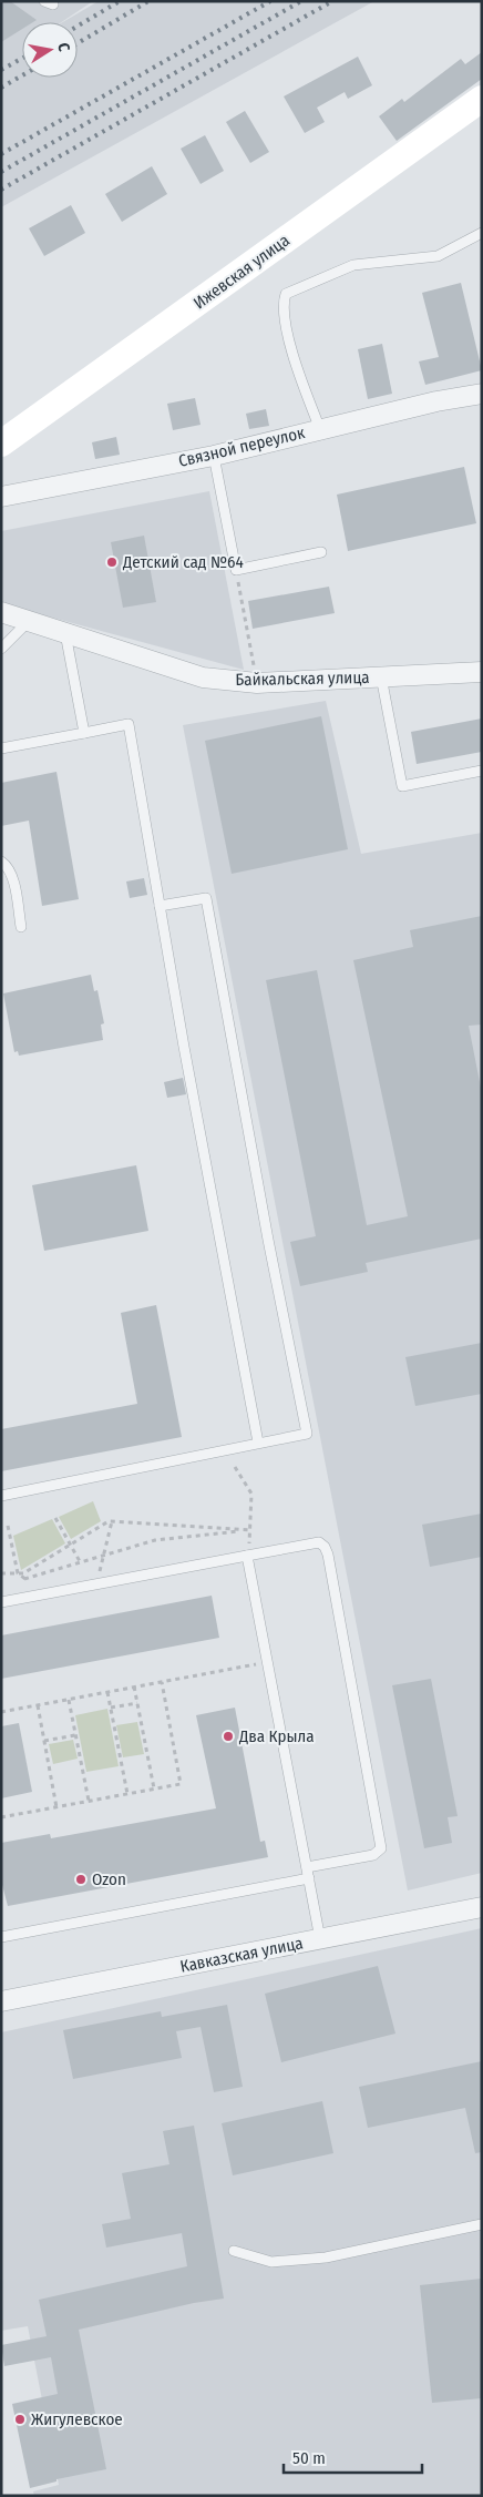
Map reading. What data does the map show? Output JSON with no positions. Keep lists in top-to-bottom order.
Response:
{
  "streets": {
    "street": [
      "Ижевская улица",
      "Связной переулок",
      "Байкальская улица",
      "Кавказская улица"
    ]
  },
  "places": [
    "Детский сад №64",
    "Два Крыла",
    "Ozon",
    "Жигулевское"
  ],
  "scale_bar": "50 m",
  "north": "right"
}
